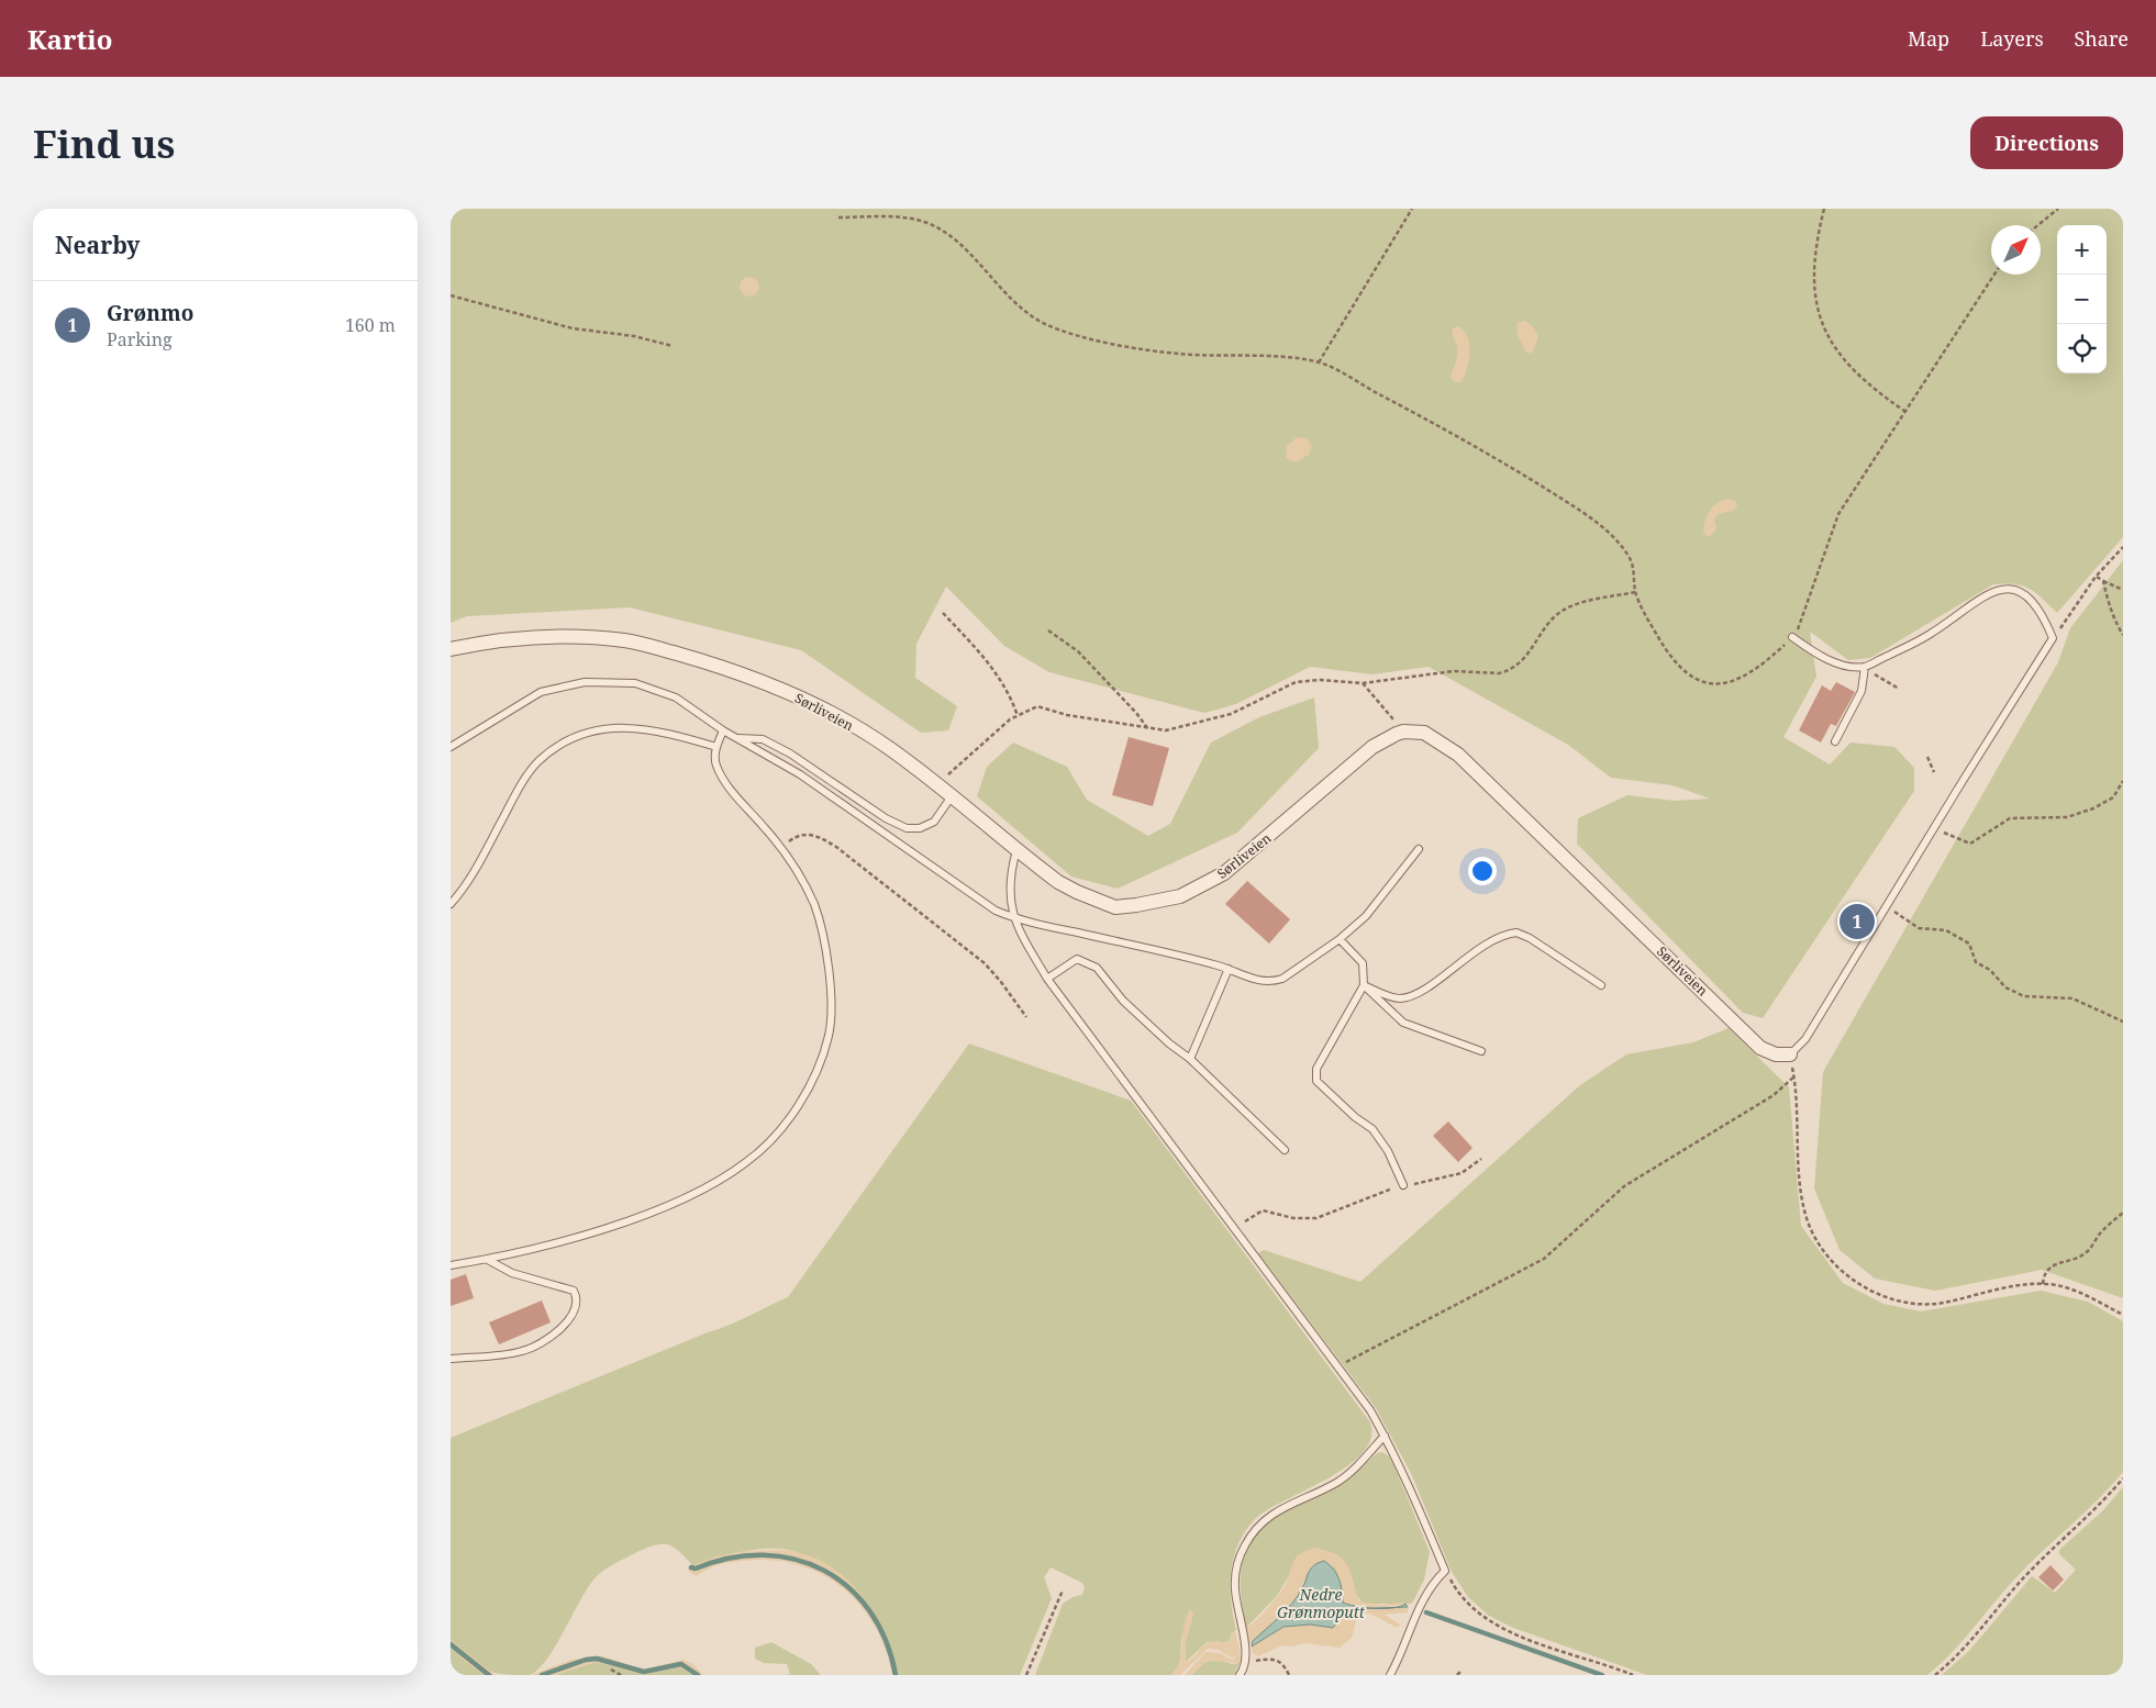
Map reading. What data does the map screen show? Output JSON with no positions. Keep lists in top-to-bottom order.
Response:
{
  "streets": {
    "street": ["Sørliveien"]
  },
  "water": ["Nedre Grønmoputt"],
  "north": "top right",
  "page": {
    "header": "Kartio",
    "nav": ["Map", "Layers", "Share"],
    "buttons": "Directions",
    "title": "Find us",
    "heading": "Nearby",
    "map_buttons": ["+", "−"],
    "list": [
      {
        "mark": "1",
        "name": "Grønmo",
        "note": "Parking",
        "value": "160 m"
      }
    ],
    "pins": "1"
  }
}
